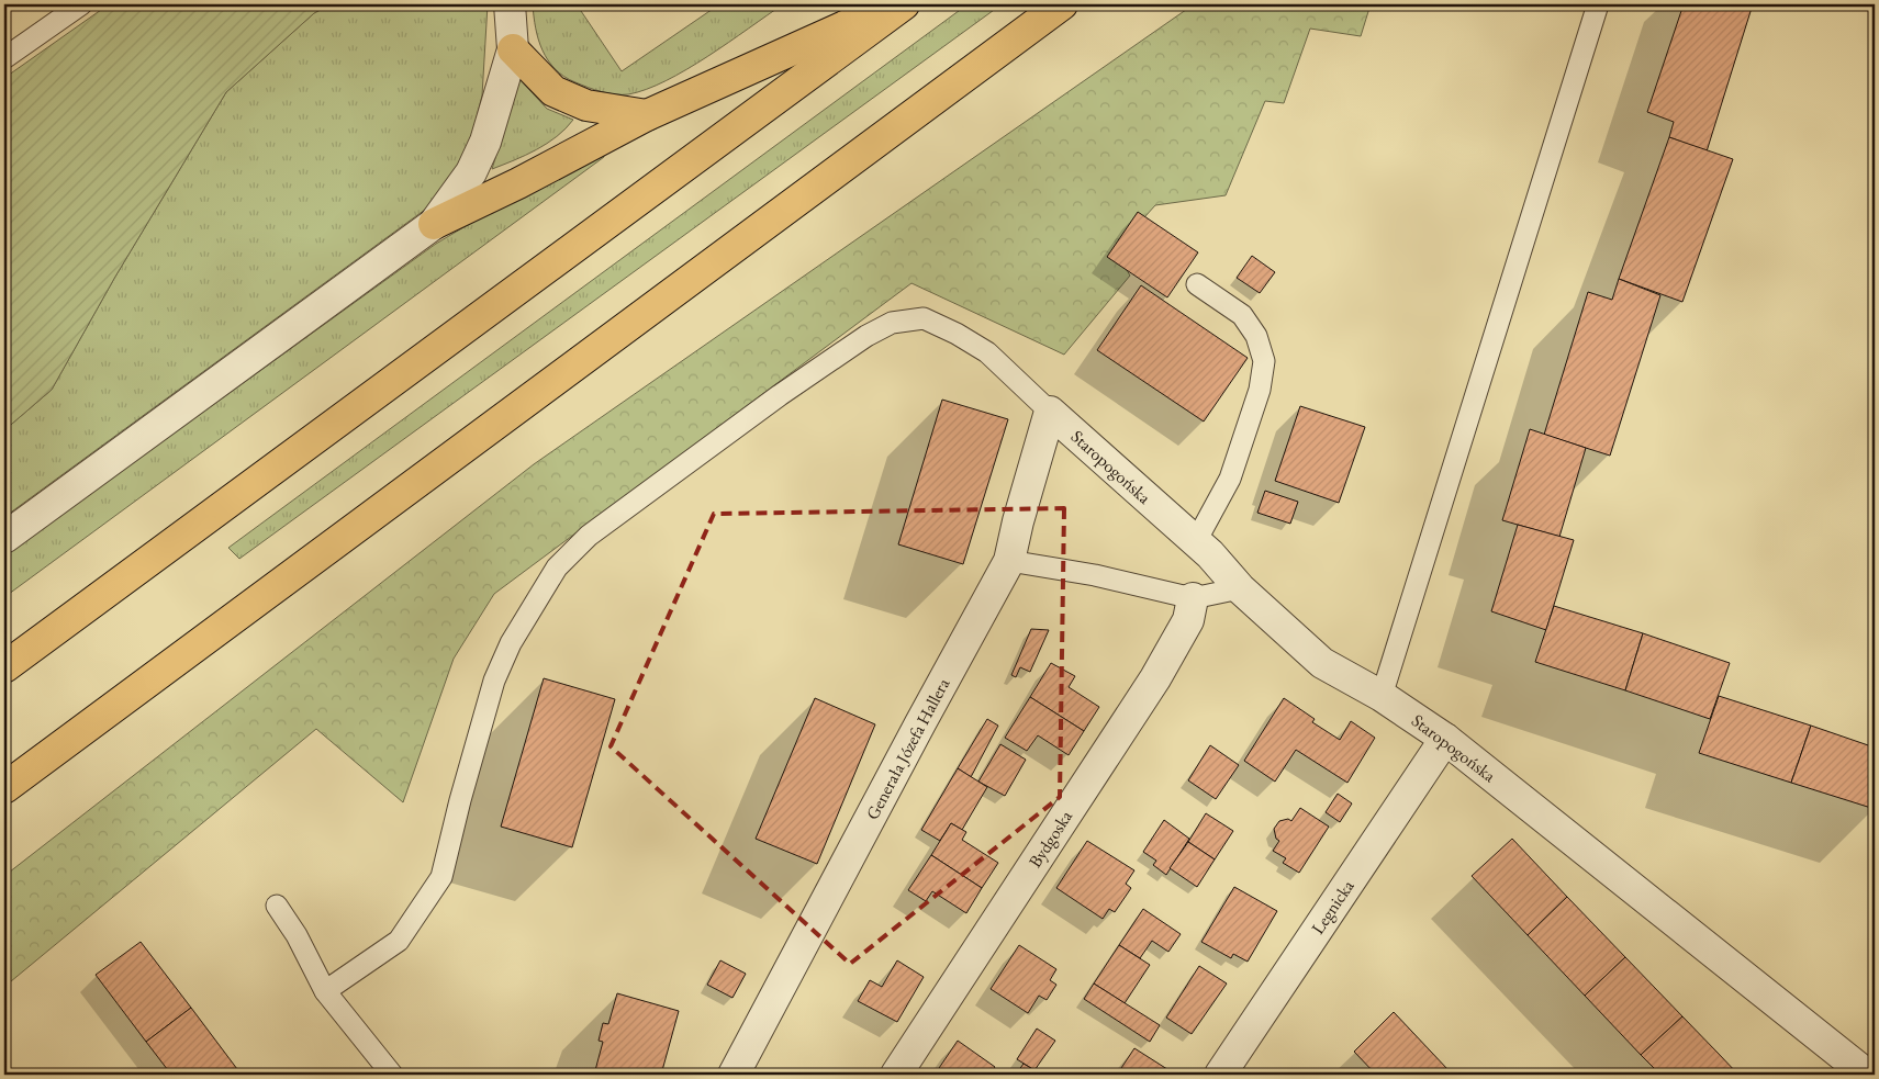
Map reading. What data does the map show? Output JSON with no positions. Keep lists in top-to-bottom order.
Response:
{
  "streets": {
    "street": [
      "Staropogońska",
      "Generała Józefa Hallera",
      "Bydgoska",
      "Legnicka"
    ]
  },
  "crossings": [
    ["Staropogońska", "Generała Józefa Hallera"],
    ["Staropogońska", "Legnicka"]
  ]
}
